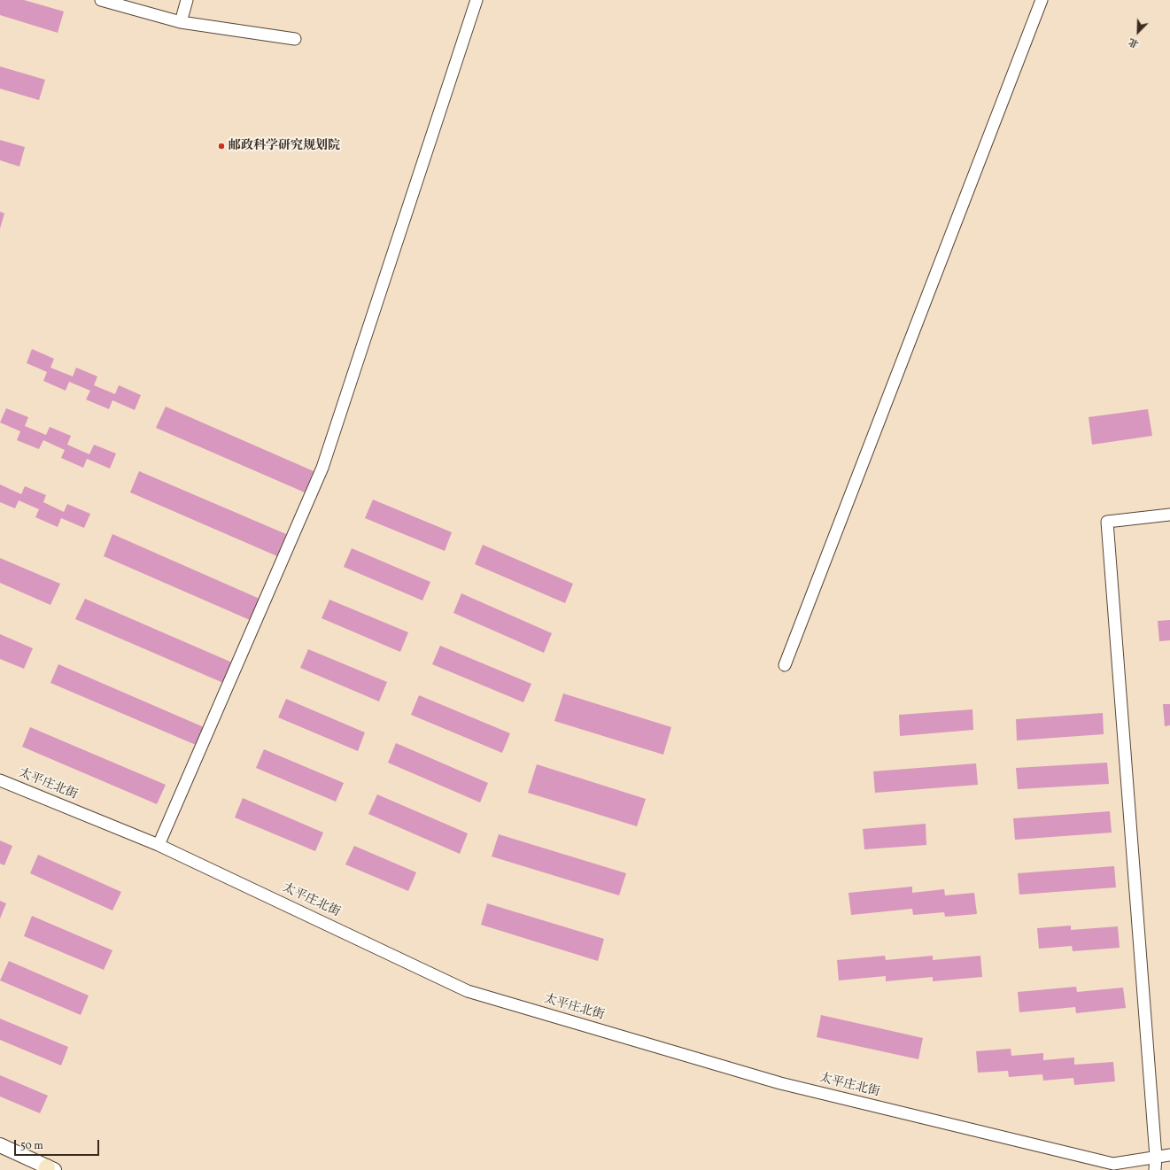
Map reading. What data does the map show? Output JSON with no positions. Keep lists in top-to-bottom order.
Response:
{
  "streets": {
    "street": ["太平庄北街"]
  },
  "places": ["邮政科学研究规划院"],
  "scale_bar": "50 m",
  "north": "bottom left"
}
